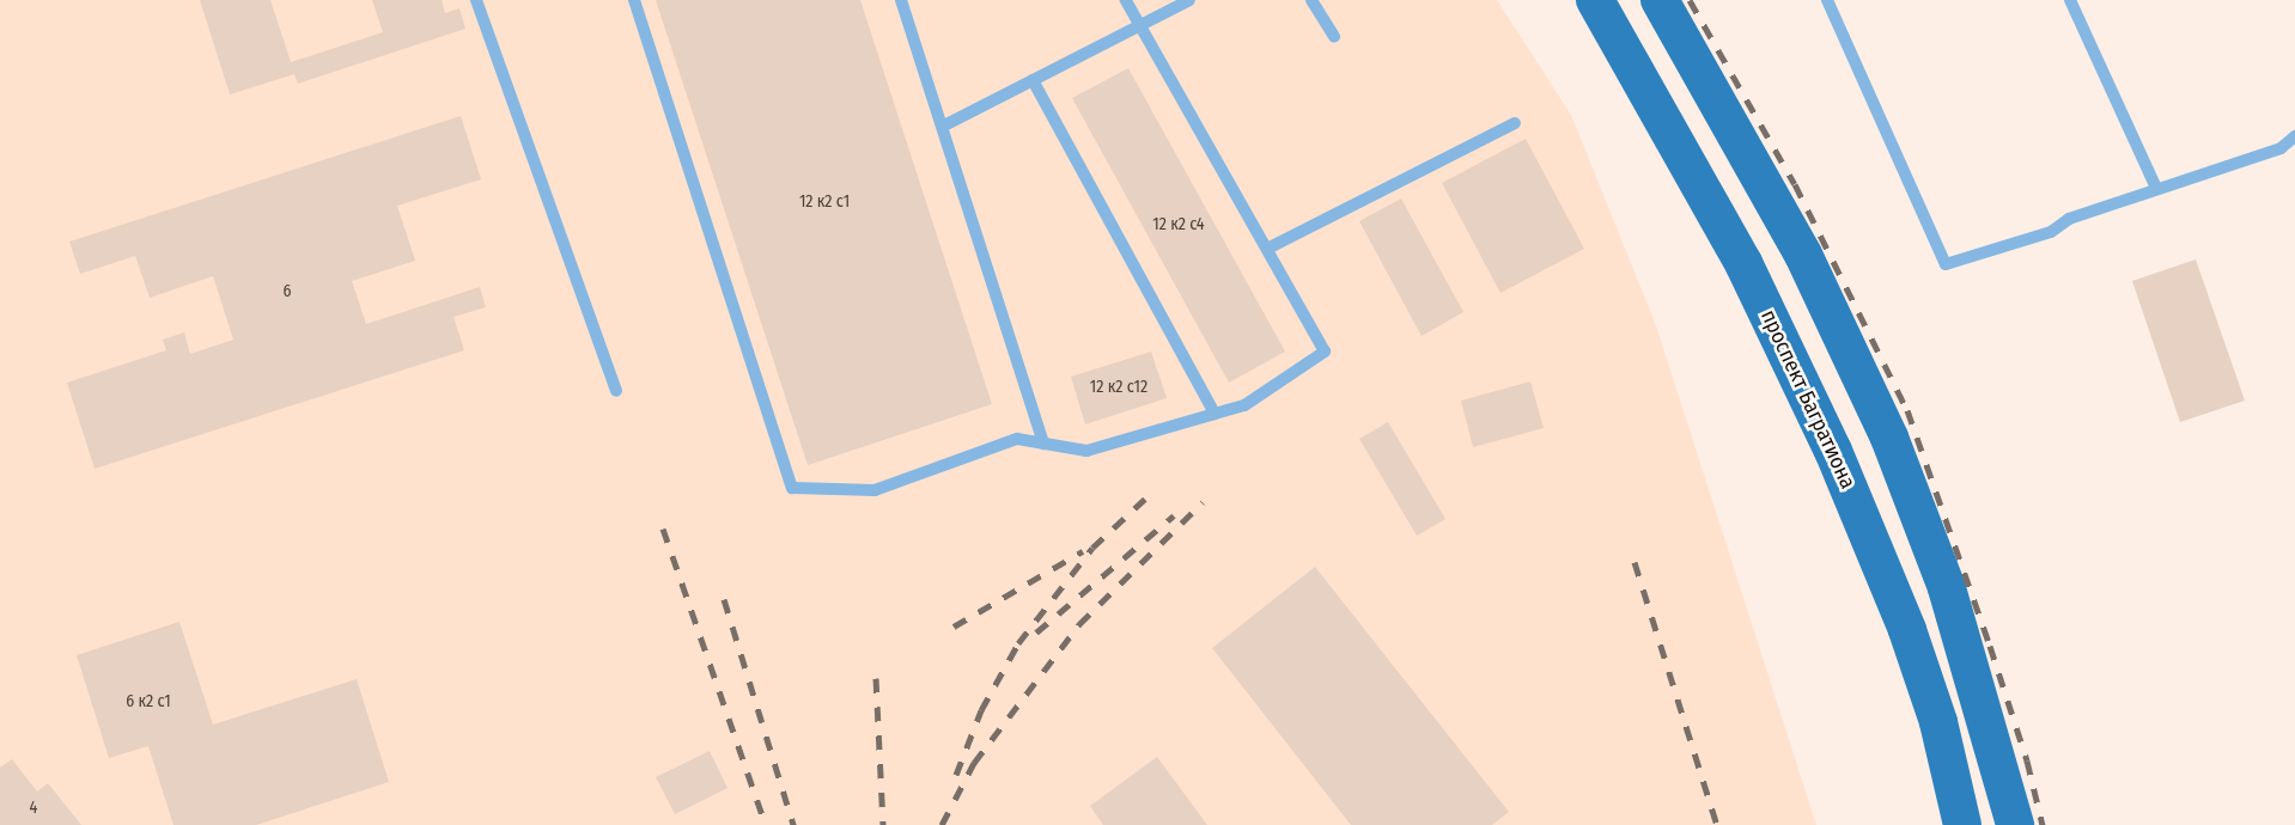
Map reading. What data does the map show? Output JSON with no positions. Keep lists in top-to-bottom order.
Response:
{
  "streets": {
    "main road": ["проспект Багратиона"]
  },
  "house_numbers": [
    "12 к2 с1",
    "12 к2 с4",
    "6",
    "12 к2 с12",
    "6 к2 с1",
    "4"
  ]
}
